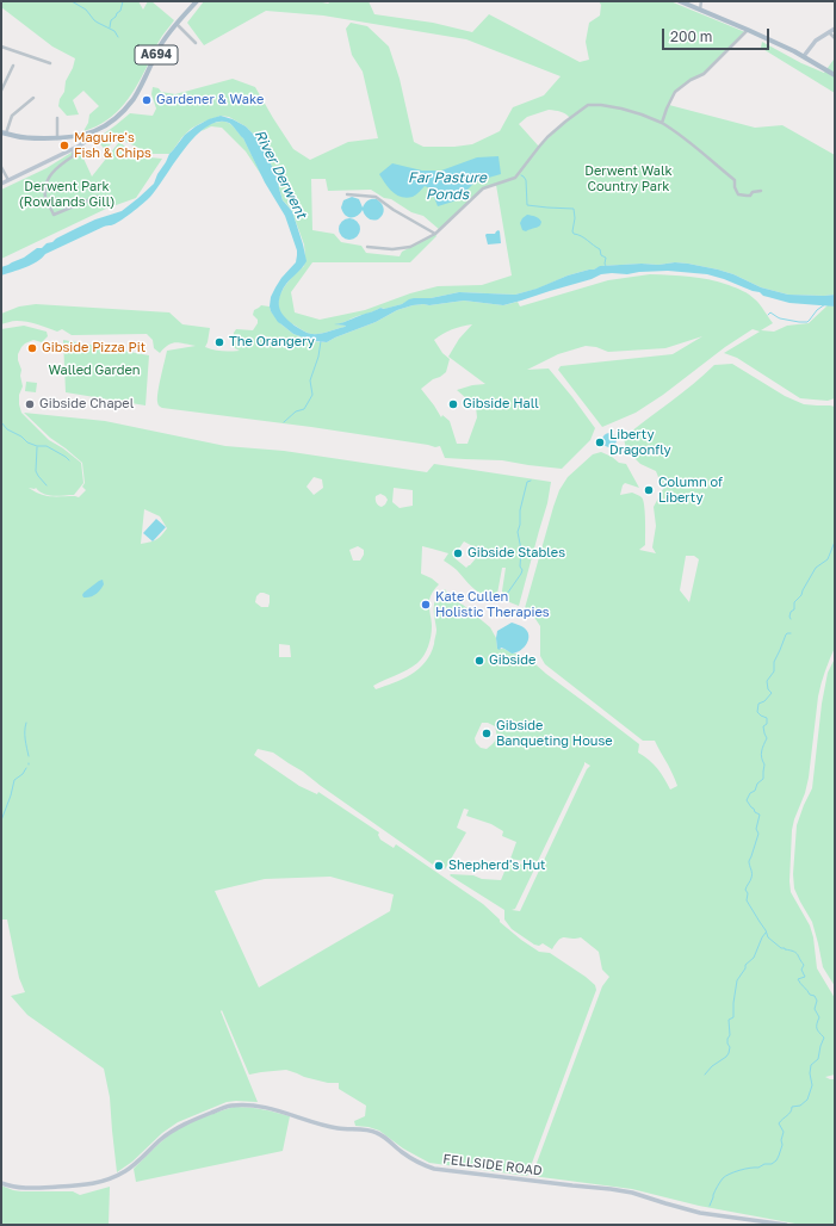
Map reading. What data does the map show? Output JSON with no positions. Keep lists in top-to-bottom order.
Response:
{
  "streets": {
    "main road": ["A694"],
    "street": ["FELLSIDE ROAD"]
  },
  "water": ["River Derwent", "Far Pasture Ponds"],
  "parks": ["Derwent Walk Country Park", "Derwent Park (Rowlands Gill)", "Walled Garden"],
  "places": [
    "Gardener & Wake",
    "Maguire's Fish & Chips",
    "The Orangery",
    "Gibside Pizza Pit",
    "Gibside Chapel",
    "Gibside Hall",
    "Liberty Dragonfly",
    "Column of Liberty",
    "Gibside Stables",
    "Kate Cullen Holistic Therapies",
    "Gibside",
    "Gibside Banqueting House",
    "Shepherd's Hut"
  ],
  "scale_bar": "200 m"
}
